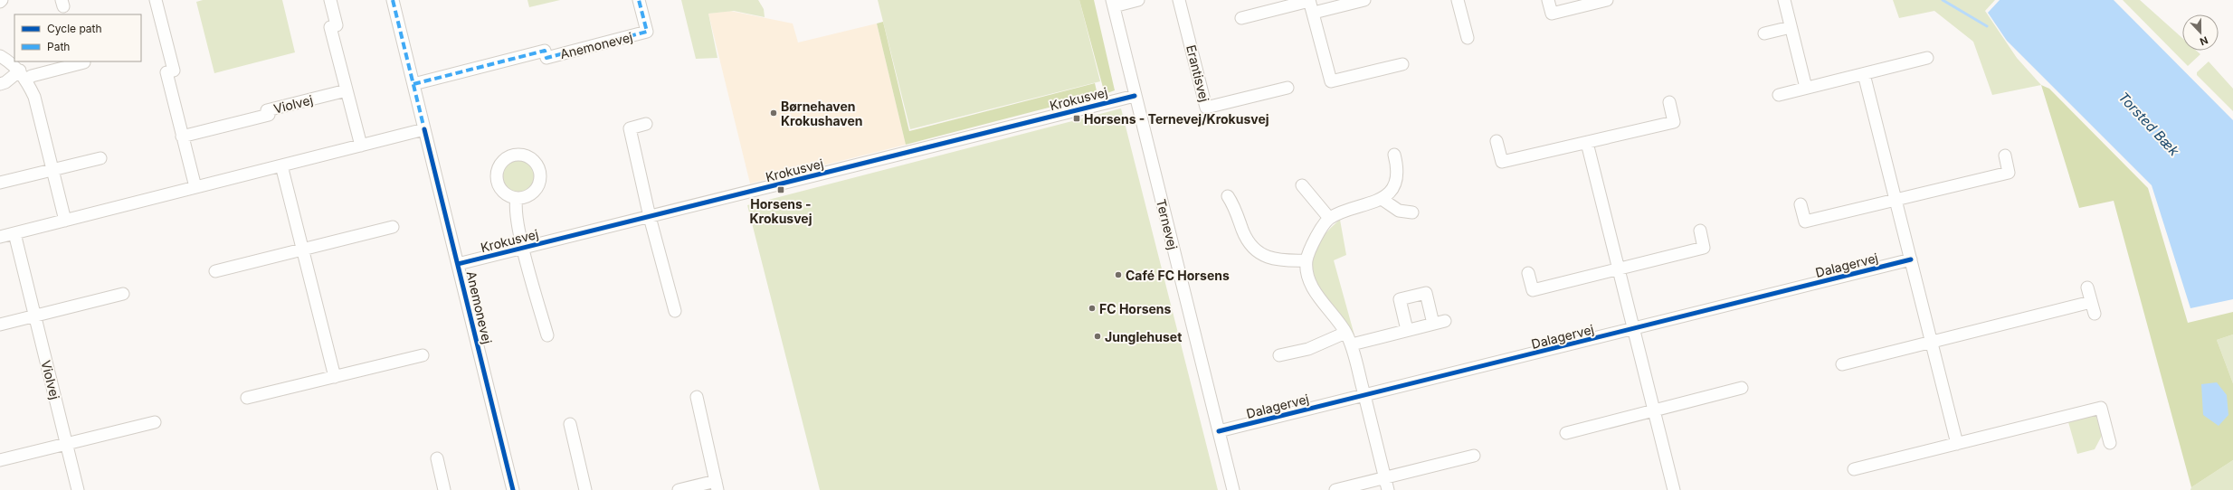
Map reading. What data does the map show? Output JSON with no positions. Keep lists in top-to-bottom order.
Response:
{
  "streets": {
    "street": [
      "Anemonevej",
      "Erantisvej",
      "Krokusvej",
      "Violvej",
      "Ternevej",
      "Dalagervej"
    ]
  },
  "crossings": [
    ["Anemonevej", "Krokusvej"],
    ["Krokusvej", "Ternevej"],
    ["Ternevej", "Dalagervej"]
  ],
  "water": ["Torsted Bæk"],
  "places": {
    "other": [
      "Børnehaven Krokushaven",
      "Café FC Horsens",
      "FC Horsens",
      "Junglehuset"
    ],
    "transit": ["Horsens - Ternevej/Krokusvej", "Horsens - Krokusvej"]
  },
  "legend": ["Cycle path", "Path"],
  "north": "bottom"
}
